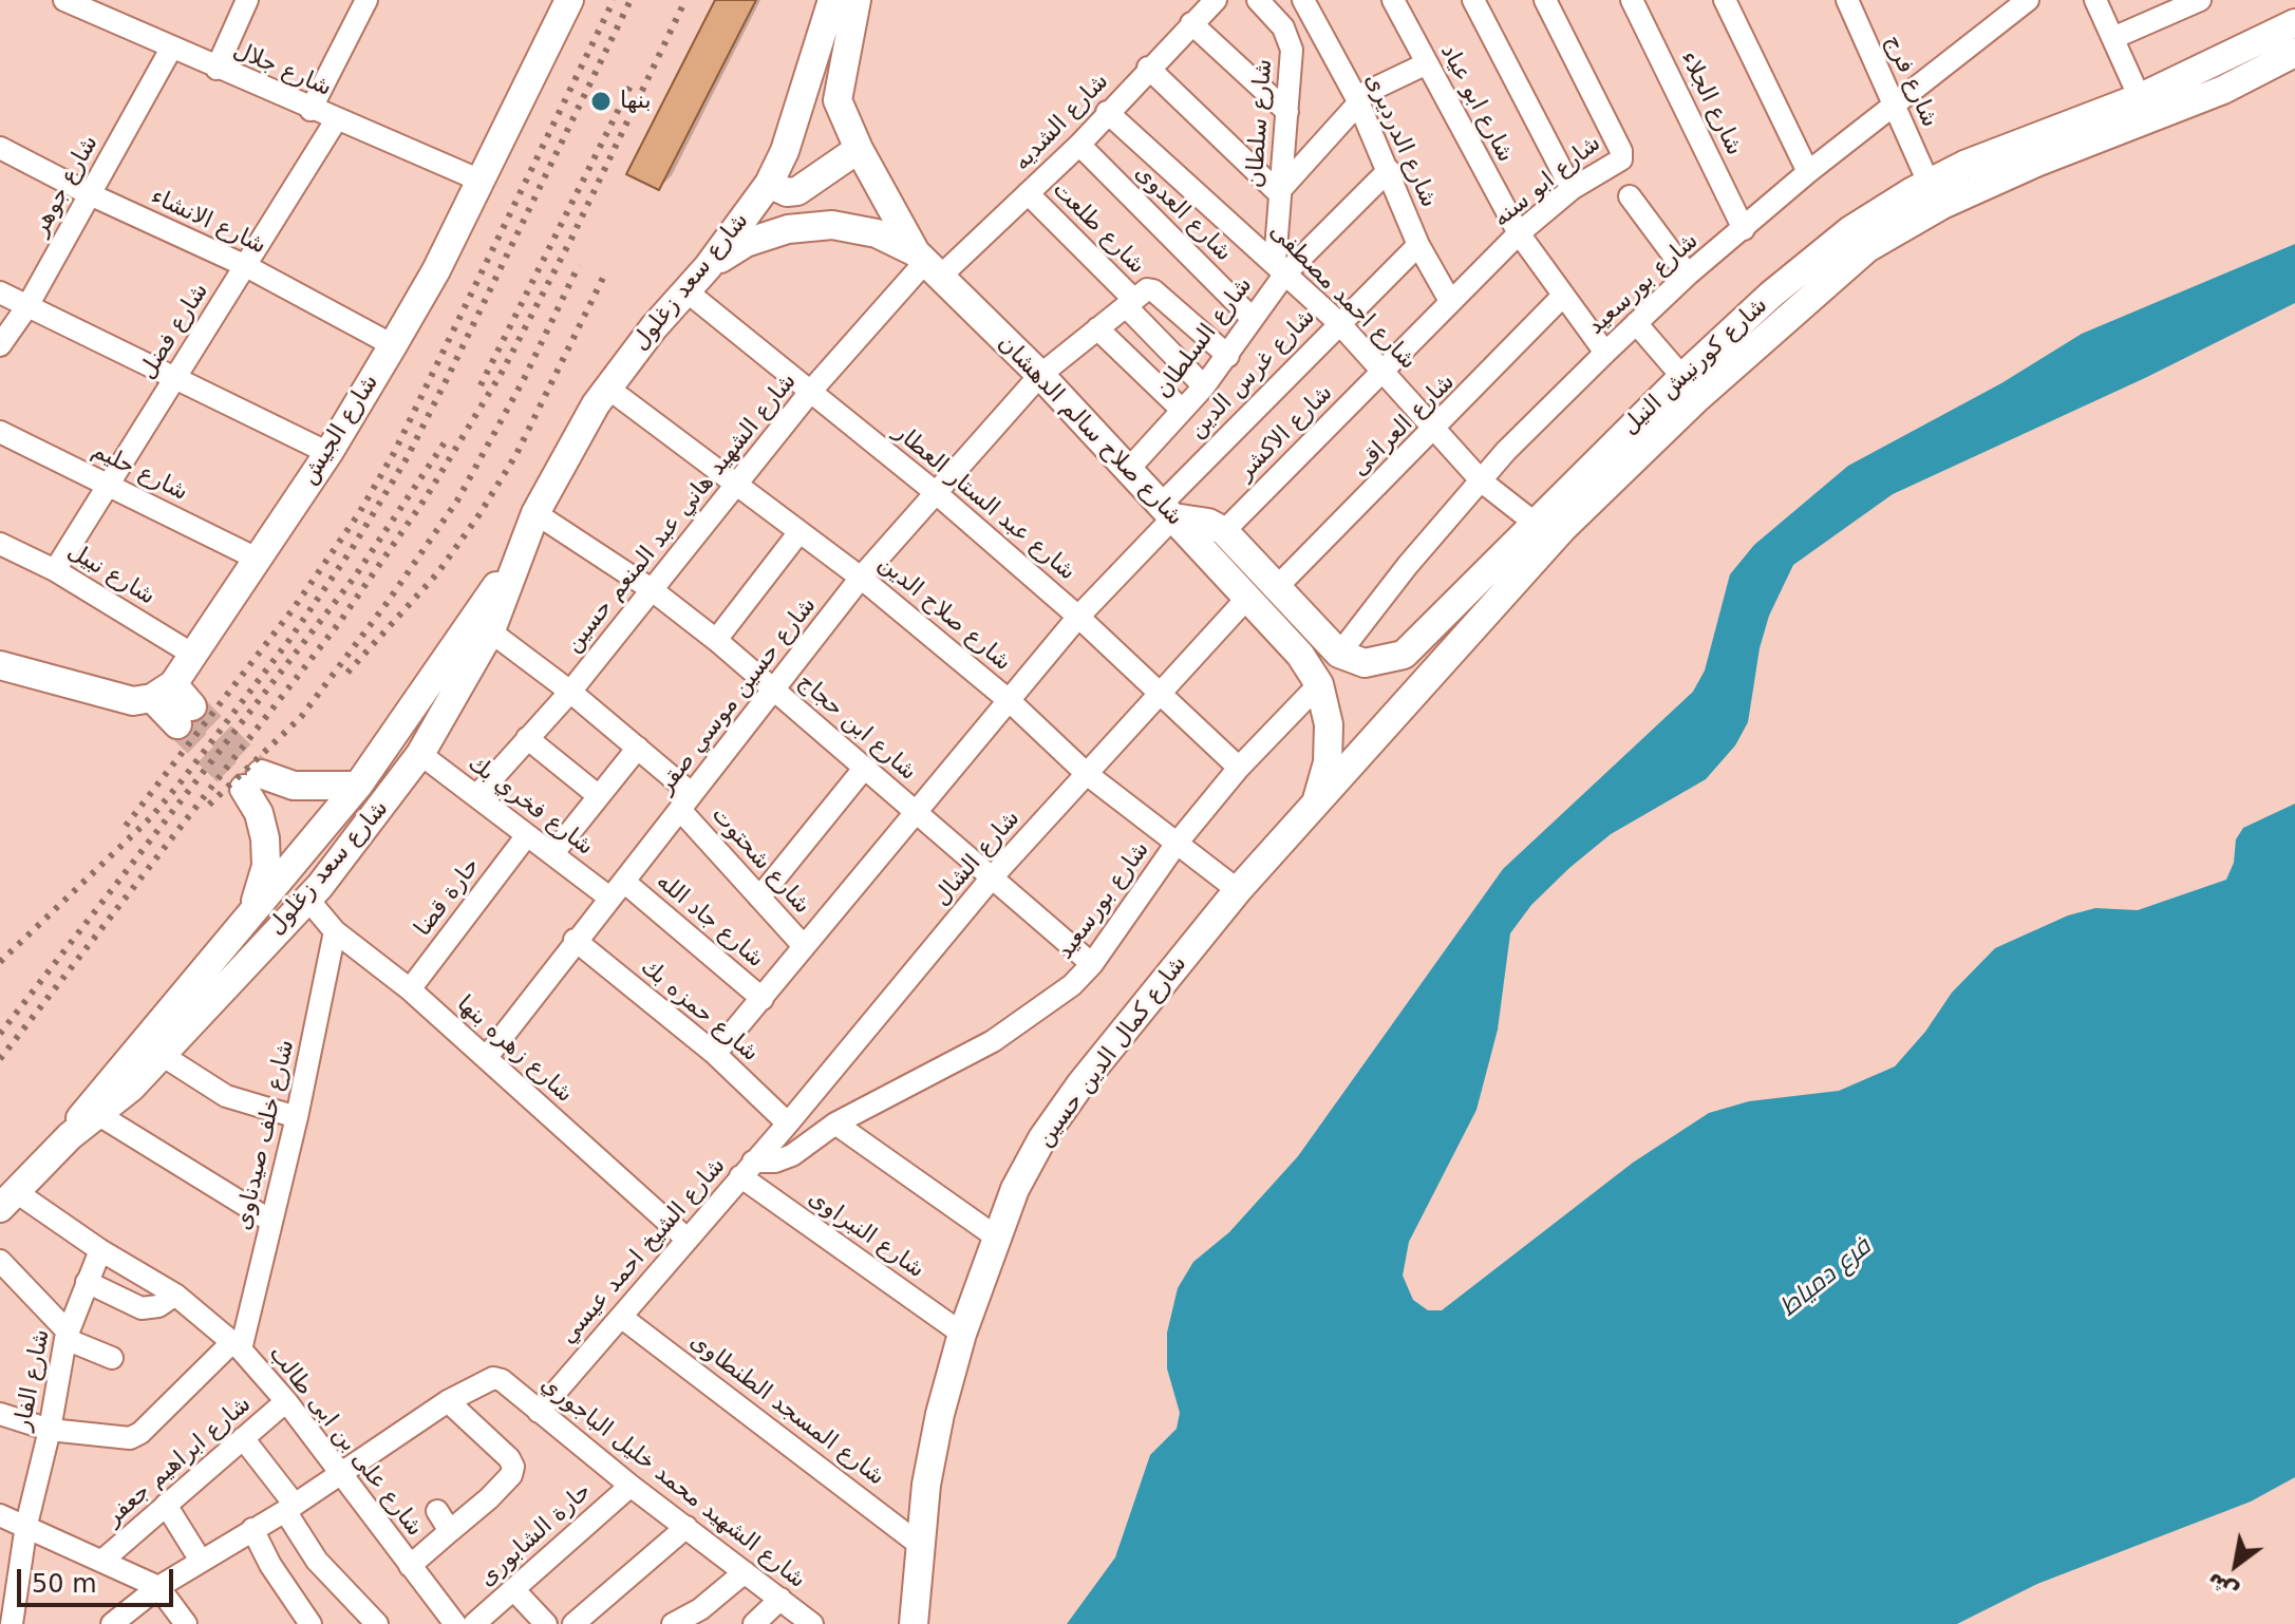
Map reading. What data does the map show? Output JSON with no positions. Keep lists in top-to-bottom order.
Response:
{
  "streets": {
    "main road": [
      "شارع سعد زغلول",
      "شارع كورنيش النيل",
      "شارع الجيش",
      "شارع صلاح سالم الدهشان",
      "شارع كمال الدين حسين"
    ],
    "street": [
      "شارع جلال",
      "شارع فرج",
      "شارع ابو عياد",
      "شارع الجلاء",
      "شارع الشديه",
      "شارع سلطان",
      "شارع الدرديرى",
      "شارع ابو سنه",
      "شارع جوهر",
      "شارع العدوى",
      "شارع الانشاء",
      "شارع طلعت",
      "شارع بورسعيد",
      "شارع احمد مصطفى",
      "شارع فضل",
      "شارع السلطان",
      "شارع غرس الدين",
      "شارع العراقى",
      "شارع الاكشر",
      "شارع حليم",
      "شارع عبد الستار العطار",
      "شارع الشهيد هاني عبد المنعم حسين",
      "شارع نبيل",
      "شارع صلاح الدين",
      "شارع حسين موسي صقر",
      "شارع ابن حجاج",
      "شارع فخري بك",
      "شارع الشال",
      "شارع شحتوت",
      "حارة قضا",
      "شارع جاد الله",
      "شارع حمزه بك",
      "شارع زهره بنها",
      "شارع خلف صيدناوى",
      "شارع النبراوى",
      "شارع الشيخ احمد عيسي",
      "شارع الفار",
      "شارع المسجد الطنطاوى",
      "شارع على بن ابى طالب",
      "شارع ابراهيم جعفر",
      "شارع الشهيد محمد خليل الباجوري",
      "حارة الشابورى"
    ]
  },
  "crossings": [
    ["شارع جلال", "شارع جوهر"],
    ["شارع جلال", "شارع فضل"],
    ["شارع جلال", "شارع الجيش"],
    ["شارع فرج", "شارع بورسعيد"],
    ["شارع فرج", "شارع كورنيش النيل"],
    ["شارع ابو عياد", "شارع ابو سنه"],
    ["شارع ابو عياد", "شارع بورسعيد"],
    ["شارع ابو عياد", "شارع العراقى"],
    ["شارع الجلاء", "شارع بورسعيد"],
    ["شارع الشديه", "شارع العدوى"],
    ["شارع الشديه", "شارع طلعت"],
    ["شارع الشديه", "شارع احمد مصطفى"],
    ["شارع الشديه", "شارع صلاح سالم الدهشان"],
    ["شارع الشديه", "شارع الشهيد هاني عبد المنعم حسين"],
    ["شارع سلطان", "شارع احمد مصطفى"],
    ["شارع سلطان", "شارع السلطان"],
    ["شارع الدرديرى", "شارع ابو سنه"],
    ["شارع الدرديرى", "شارع السلطان"],
    ["شارع الدرديرى", "شارع غرس الدين"],
    ["شارع ابو سنه", "شارع احمد مصطفى"],
    ["شارع ابو سنه", "شارع الاكشر"],
    ["شارع جوهر", "شارع الانشاء"],
    ["شارع العدوى", "شارع السلطان"],
    ["شارع الانشاء", "شارع فضل"],
    ["شارع الانشاء", "شارع الجيش"],
    ["شارع طلعت", "شارع حسين موسي صقر"],
    ["شارع سعد زغلول", "شارع صلاح سالم الدهشان"],
    ["شارع سعد زغلول", "شارع عبد الستار العطار"],
    ["شارع سعد زغلول", "شارع صلاح الدين"],
    ["شارع سعد زغلول", "شارع ابن حجاج"],
    ["شارع سعد زغلول", "شارع فخري بك"],
    ["شارع سعد زغلول", "شارع شحتوت"],
    ["شارع سعد زغلول", "شارع زهره بنها"],
    ["شارع سعد زغلول", "شارع على بن ابى طالب"],
    ["شارع بورسعيد", "شارع احمد مصطفى"],
    ["شارع بورسعيد", "شارع كورنيش النيل"],
    ["شارع بورسعيد", "شارع صلاح سالم الدهشان"],
    ["شارع بورسعيد", "شارع عبد الستار العطار"],
    ["شارع بورسعيد", "شارع صلاح الدين"],
    ["شارع بورسعيد", "شارع ابن حجاج"],
    ["شارع بورسعيد", "شارع الشال"],
    ["شارع بورسعيد", "شارع النبراوى"],
    ["شارع بورسعيد", "شارع الشيخ احمد عيسي"],
    ["شارع احمد مصطفى", "شارع السلطان"],
    ["شارع احمد مصطفى", "شارع كورنيش النيل"],
    ["شارع احمد مصطفى", "شارع غرس الدين"],
    ["شارع احمد مصطفى", "شارع العراقى"],
    ["شارع احمد مصطفى", "شارع الاكشر"],
    ["شارع فضل", "شارع حليم"],
    ["شارع فضل", "شارع نبيل"],
    ["شارع السلطان", "شارع صلاح سالم الدهشان"],
    ["شارع كورنيش النيل", "شارع صلاح سالم الدهشان"],
    ["شارع كورنيش النيل", "شارع كمال الدين حسين"],
    ["شارع غرس الدين", "شارع صلاح سالم الدهشان"],
    ["شارع غرس الدين", "شارع عبد الستار العطار"],
    ["شارع غرس الدين", "شارع صلاح الدين"],
    ["شارع غرس الدين", "شارع ابن حجاج"],
    ["شارع غرس الدين", "شارع شحتوت"],
    ["شارع غرس الدين", "شارع جاد الله"],
    ["شارع غرس الدين", "شارع حمزه بك"],
    ["شارع الجيش", "شارع حليم"],
    ["شارع الجيش", "شارع نبيل"],
    ["شارع صلاح سالم الدهشان", "شارع الشهيد هاني عبد المنعم حسين"],
    ["شارع صلاح سالم الدهشان", "شارع حسين موسي صقر"],
    ["شارع صلاح سالم الدهشان", "شارع الشال"],
    ["شارع صلاح سالم الدهشان", "شارع كمال الدين حسين"],
    ["شارع عبد الستار العطار", "شارع الشهيد هاني عبد المنعم حسين"],
    ["شارع عبد الستار العطار", "شارع حسين موسي صقر"],
    ["شارع عبد الستار العطار", "شارع الشال"],
    ["شارع الشهيد هاني عبد المنعم حسين", "شارع صلاح الدين"],
    ["شارع الشهيد هاني عبد المنعم حسين", "شارع ابن حجاج"],
    ["شارع الشهيد هاني عبد المنعم حسين", "شارع فخري بك"],
    ["شارع الشهيد هاني عبد المنعم حسين", "شارع شحتوت"],
    ["شارع صلاح الدين", "شارع حسين موسي صقر"],
    ["شارع صلاح الدين", "شارع الشال"],
    ["شارع صلاح الدين", "شارع كمال الدين حسين"],
    ["شارع حسين موسي صقر", "شارع ابن حجاج"],
    ["شارع حسين موسي صقر", "شارع فخري بك"],
    ["شارع حسين موسي صقر", "شارع شحتوت"],
    ["شارع حسين موسي صقر", "شارع جاد الله"],
    ["شارع حسين موسي صقر", "شارع حمزه بك"],
    ["شارع حسين موسي صقر", "شارع زهره بنها"],
    ["شارع ابن حجاج", "شارع الشال"],
    ["شارع فخري بك", "حارة قضا"],
    ["شارع فخري بك", "شارع جاد الله"],
    ["شارع الشال", "شارع حمزه بك"],
    ["شارع الشال", "شارع النبراوى"],
    ["شارع الشال", "شارع الشيخ احمد عيسي"],
    ["حارة قضا", "شارع زهره بنها"],
    ["شارع زهره بنها", "شارع خلف صيدناوى"],
    ["شارع زهره بنها", "شارع الشيخ احمد عيسي"],
    ["شارع كمال الدين حسين", "شارع النبراوى"],
    ["شارع كمال الدين حسين", "شارع المسجد الطنطاوى"],
    ["شارع خلف صيدناوى", "شارع على بن ابى طالب"],
    ["شارع النبراوى", "شارع الشيخ احمد عيسي"],
    ["شارع الشيخ احمد عيسي", "شارع المسجد الطنطاوى"],
    ["شارع الشيخ احمد عيسي", "شارع الشهيد محمد خليل الباجوري"],
    ["شارع الفار", "شارع على بن ابى طالب"],
    ["شارع على بن ابى طالب", "شارع ابراهيم جعفر"],
    ["شارع الشهيد محمد خليل الباجوري", "حارة الشابورى"]
  ],
  "water": ["فرع دمياط"],
  "places": ["بنها"],
  "scale_bar": "50 m",
  "north": "bottom left"
}
